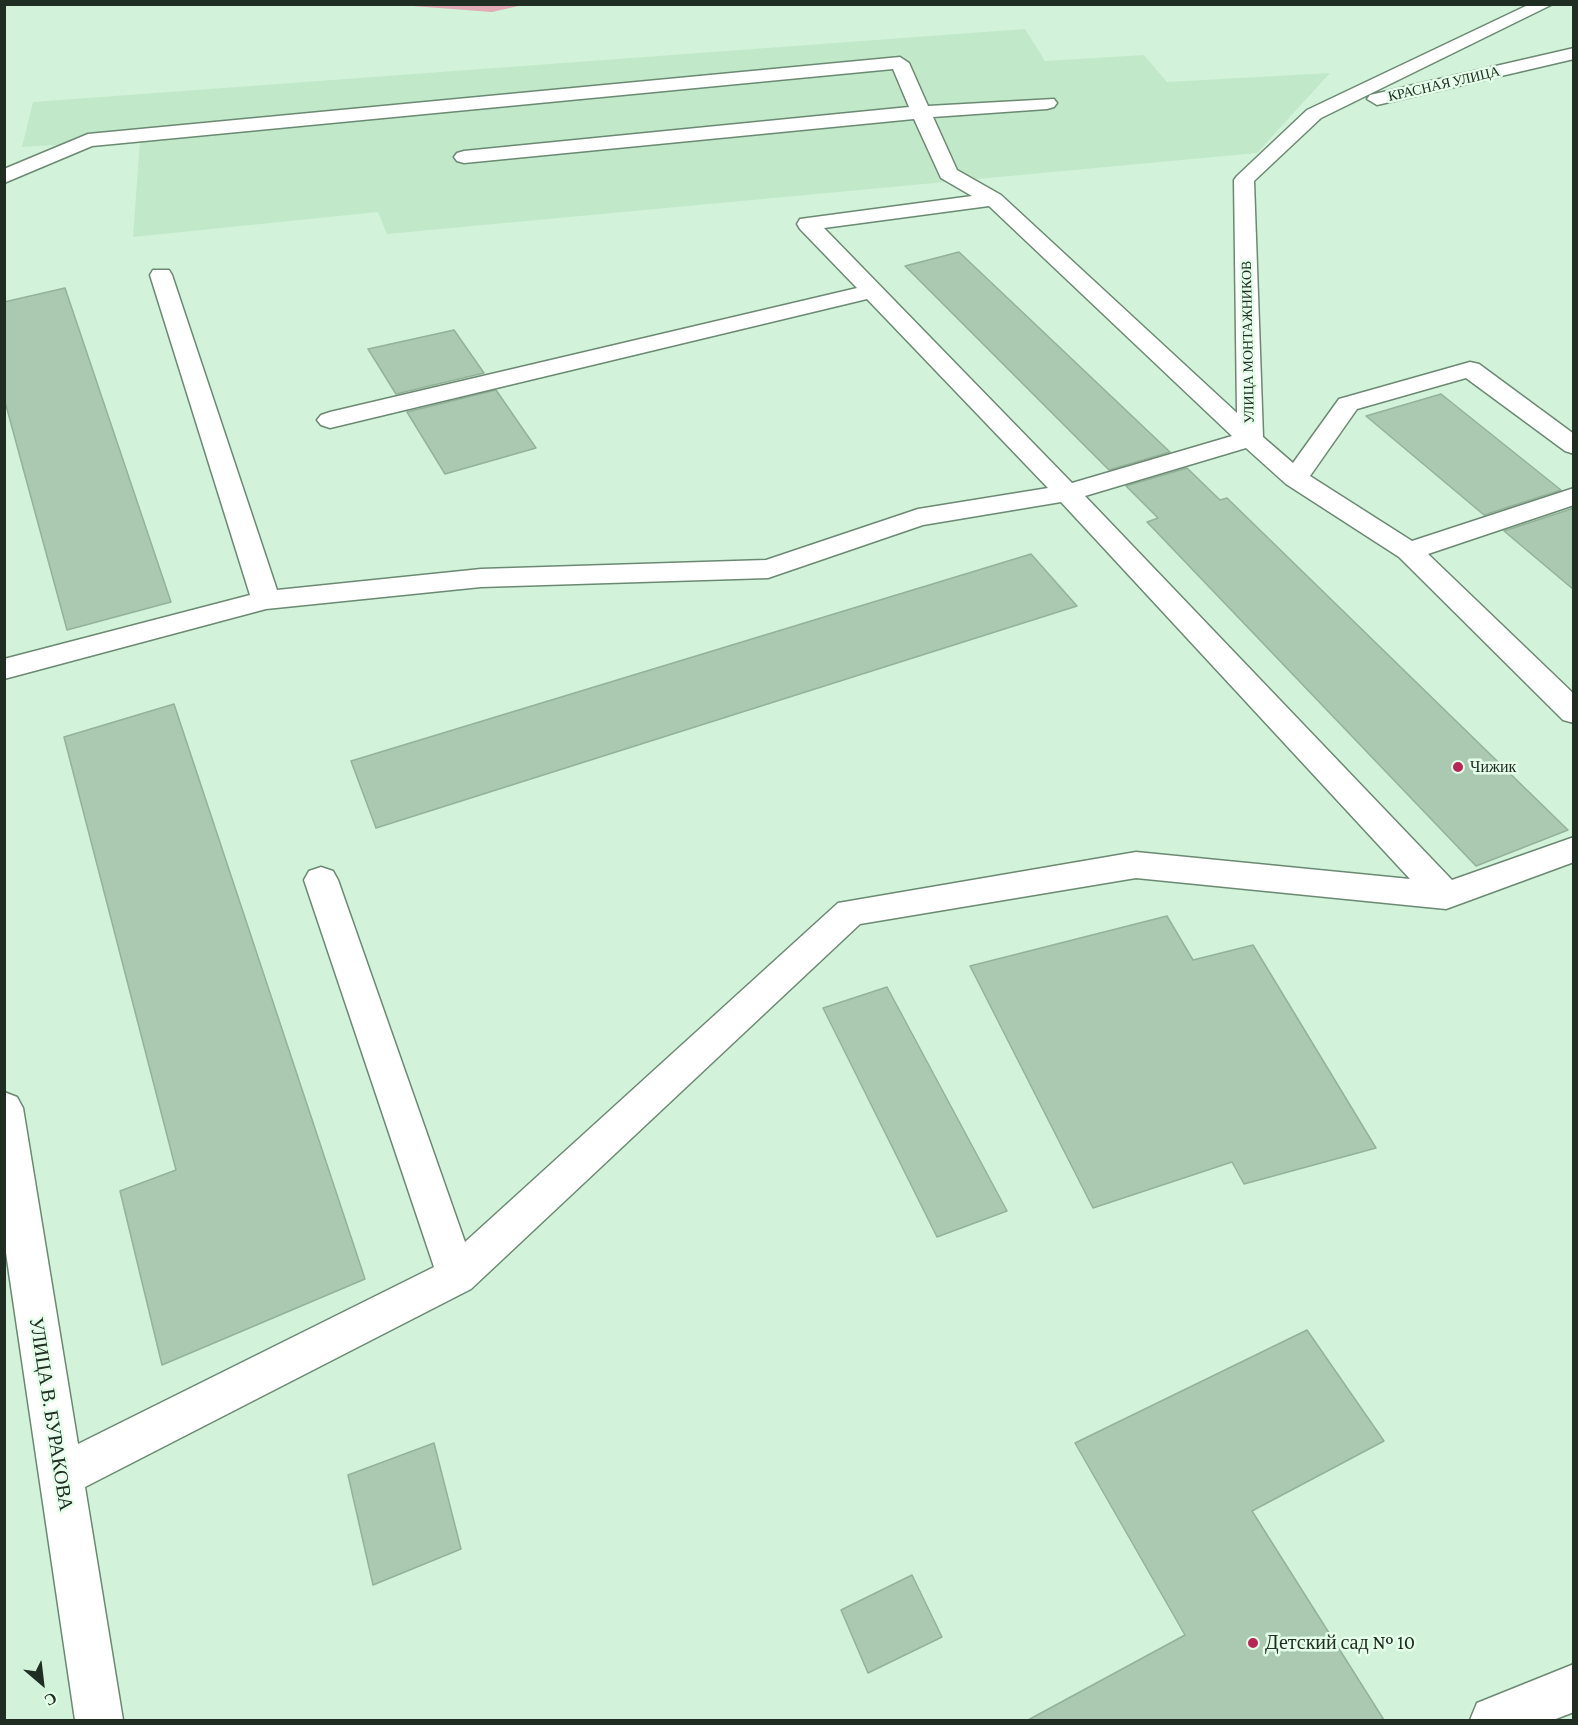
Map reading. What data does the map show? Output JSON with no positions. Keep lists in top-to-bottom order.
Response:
{
  "streets": {
    "street": ["КРАСНАЯ УЛИЦА", "УЛИЦА МОНТАЖНИКОВ", "УЛИЦА В. БУРАКОВА"]
  },
  "crossings": [
    ["КРАСНАЯ УЛИЦА", "УЛИЦА МОНТАЖНИКОВ"]
  ],
  "places": ["Чижик", "Детский сад № 10"],
  "north": "bottom right"
}
